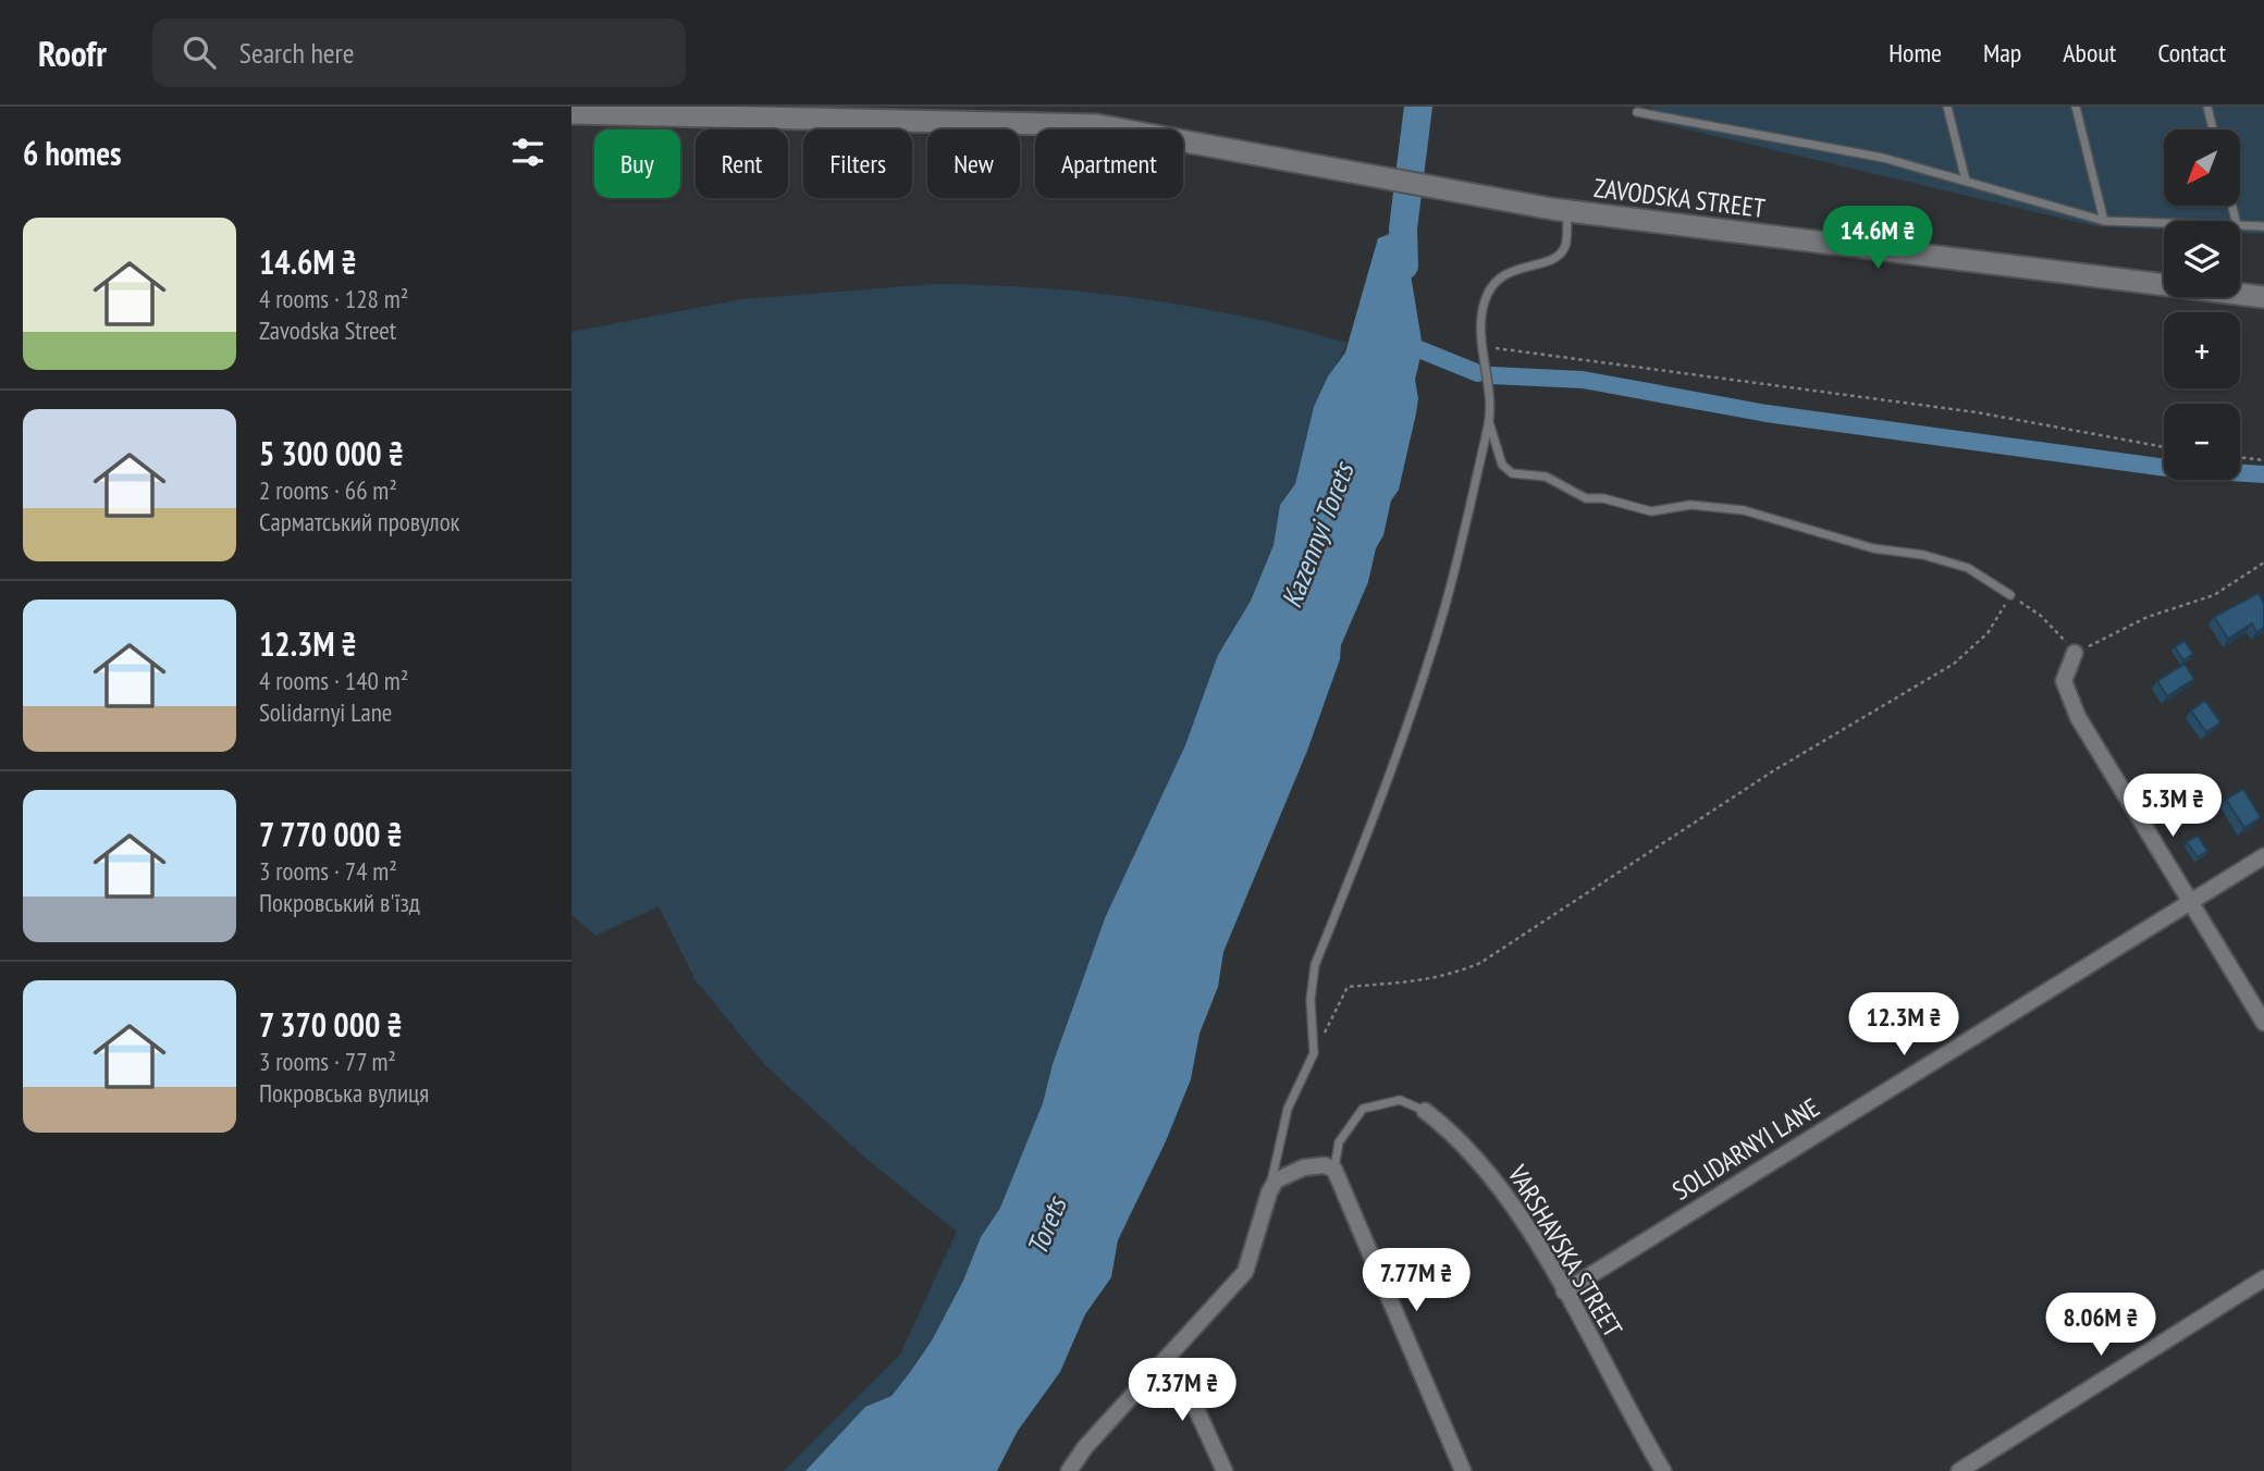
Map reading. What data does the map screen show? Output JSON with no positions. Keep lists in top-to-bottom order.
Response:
{
  "streets": {
    "street": ["ZAVODSKA STREET", "SOLIDARNYI LANE", "VARSHAVSKA STREET"]
  },
  "crossings": [
    ["SOLIDARNYI LANE", "VARSHAVSKA STREET"]
  ],
  "water": ["Kazennyi Torets", "Torets"],
  "north": "bottom left",
  "page": {
    "header": "Roofr",
    "search": "Search here",
    "nav": [
      "Home",
      "Map",
      "About",
      "Contact"
    ],
    "heading": "6 homes",
    "map_buttons": ["+", "−"],
    "chip": [
      "Buy",
      "Rent",
      "Filters",
      "New",
      "Apartment"
    ],
    "list": [
      {
        "name": "14.6M ₴",
        "note": "4 rooms · 128 m² · Zavodska Street"
      },
      {
        "name": "5 300 000 ₴",
        "note": "2 rooms · 66 m² · Сарматський провулок"
      },
      {
        "name": "12.3M ₴",
        "note": "4 rooms · 140 m² · Solidarnyi Lane"
      },
      {
        "name": "7 770 000 ₴",
        "note": "3 rooms · 74 m² · Покровський в'їзд"
      },
      {
        "name": "7 370 000 ₴",
        "note": "3 rooms · 77 m² · Покровська вулиця"
      }
    ],
    "price": [
      "14.6M ₴",
      "5.3M ₴",
      "12.3M ₴",
      "7.77M ₴",
      "8.06M ₴",
      "7.37M ₴"
    ]
  }
}
